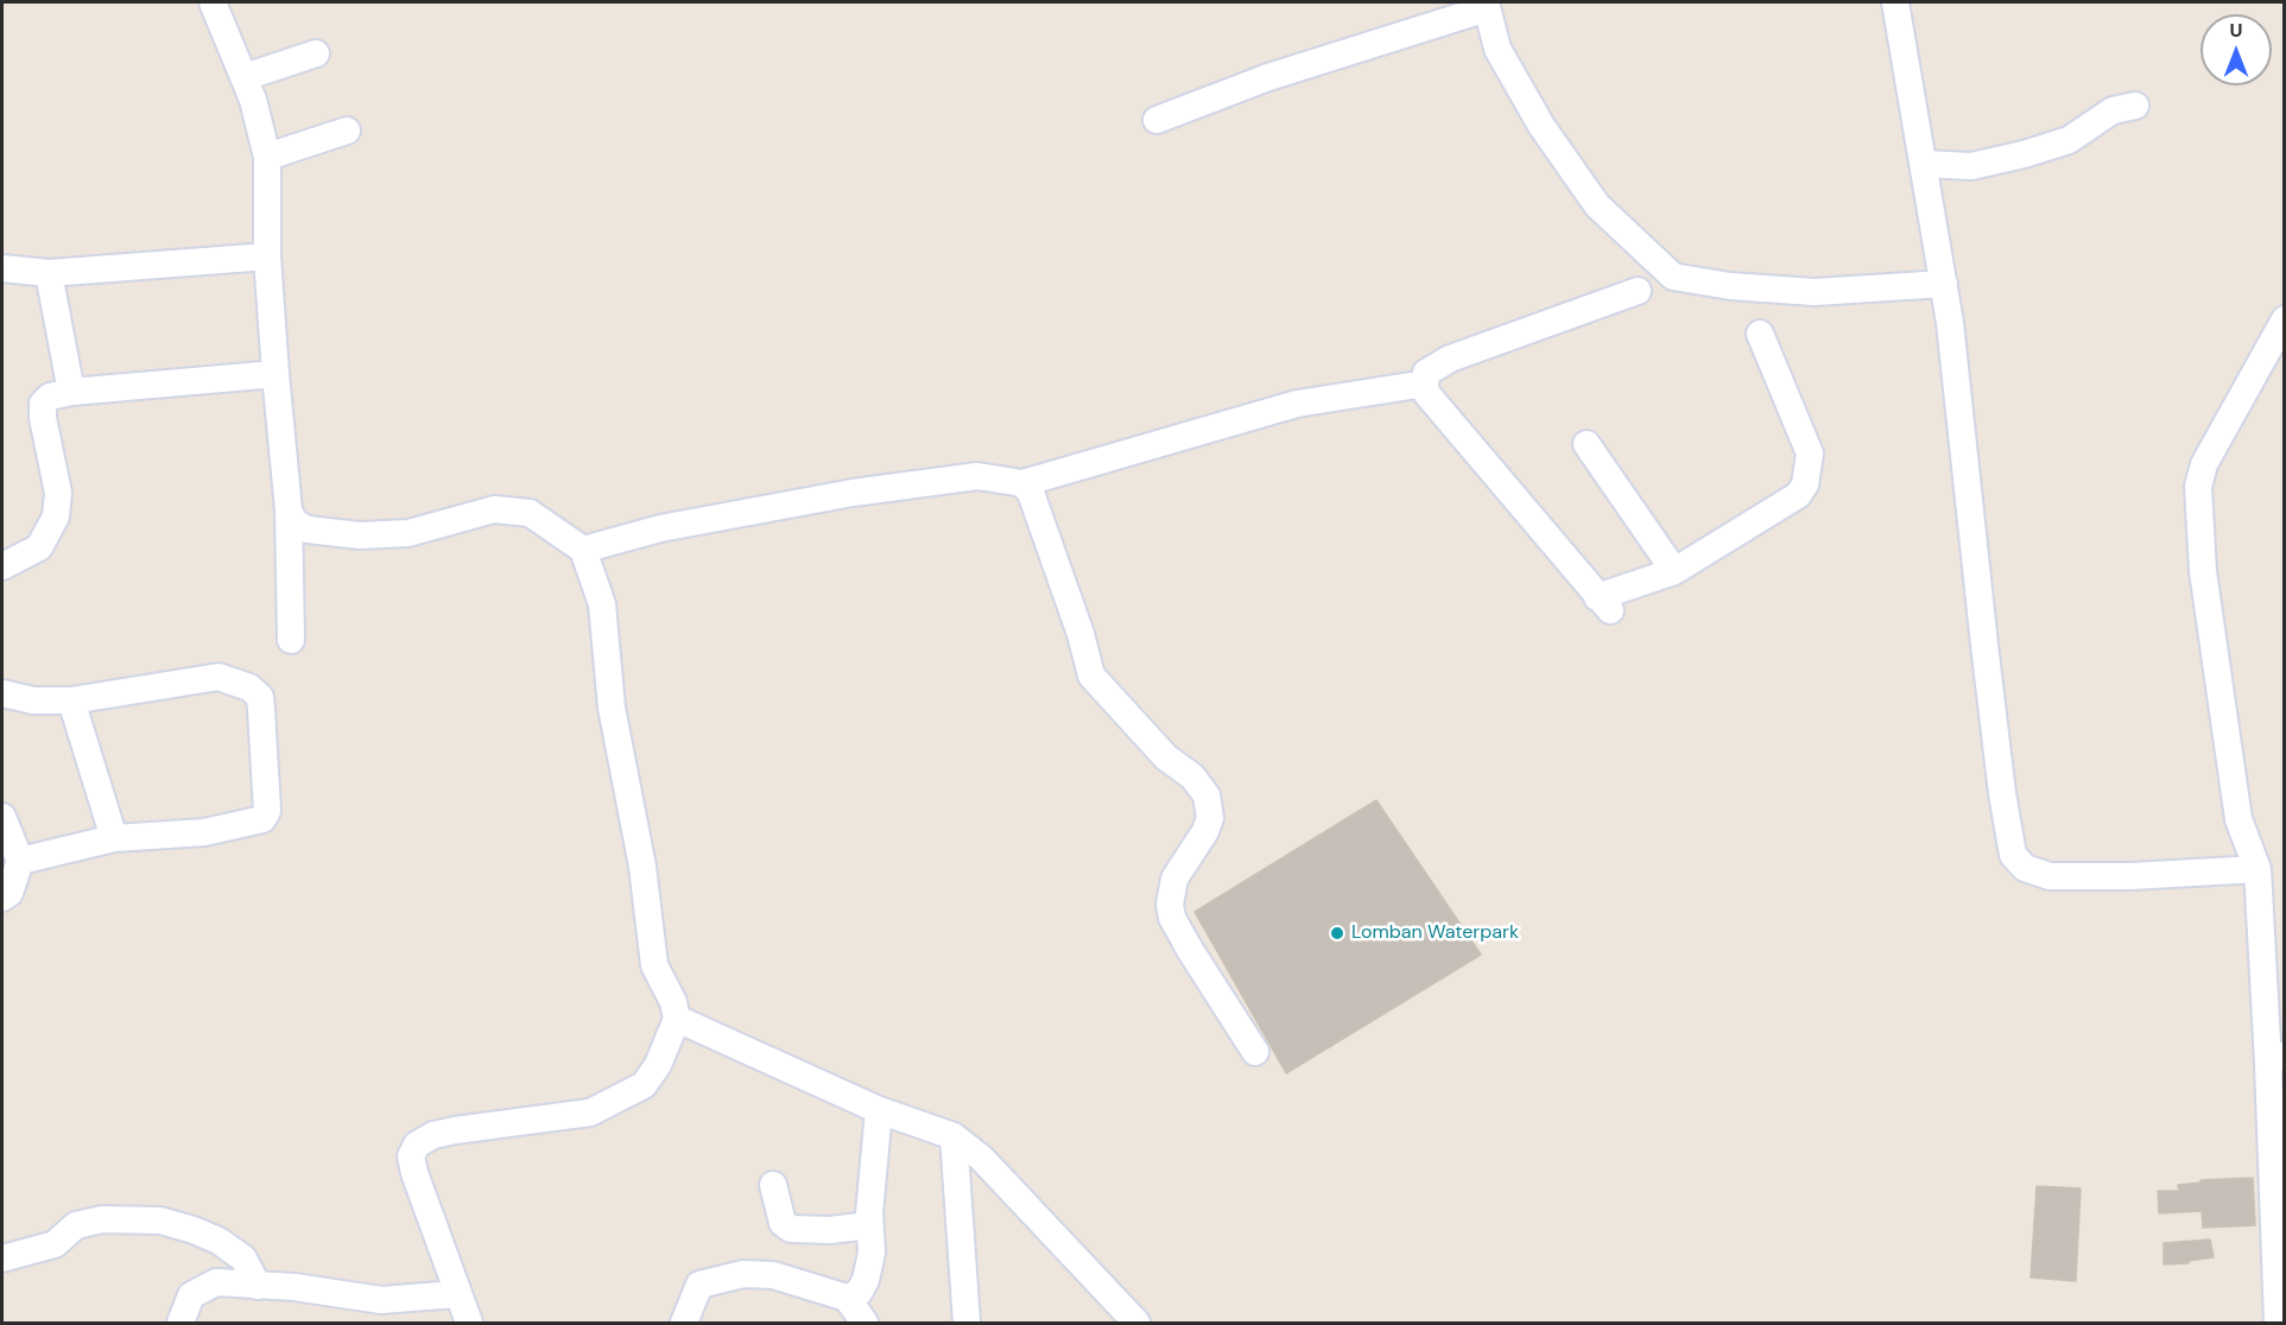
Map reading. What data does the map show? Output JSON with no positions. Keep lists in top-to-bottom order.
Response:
{
  "places": ["Lomban Waterpark"],
  "north": "top"
}
